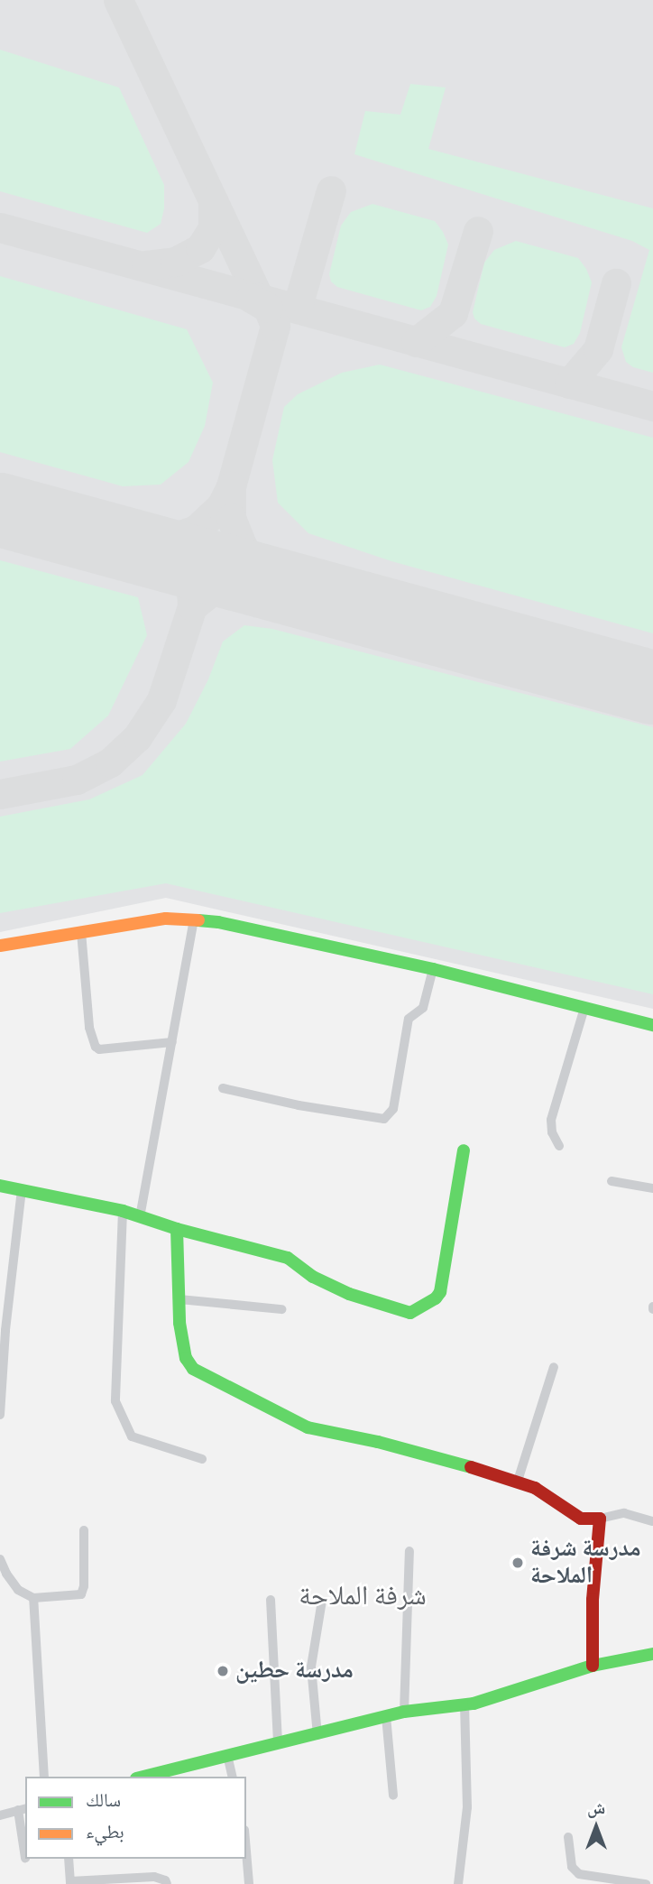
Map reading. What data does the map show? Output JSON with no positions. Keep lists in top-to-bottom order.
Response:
{
  "districts": ["شرفة الملاحة"],
  "places": ["مدرسة شرفة الملاحة", "مدرسة حطين"],
  "legend": ["سالك", "بطيء"],
  "north": "top"
}
